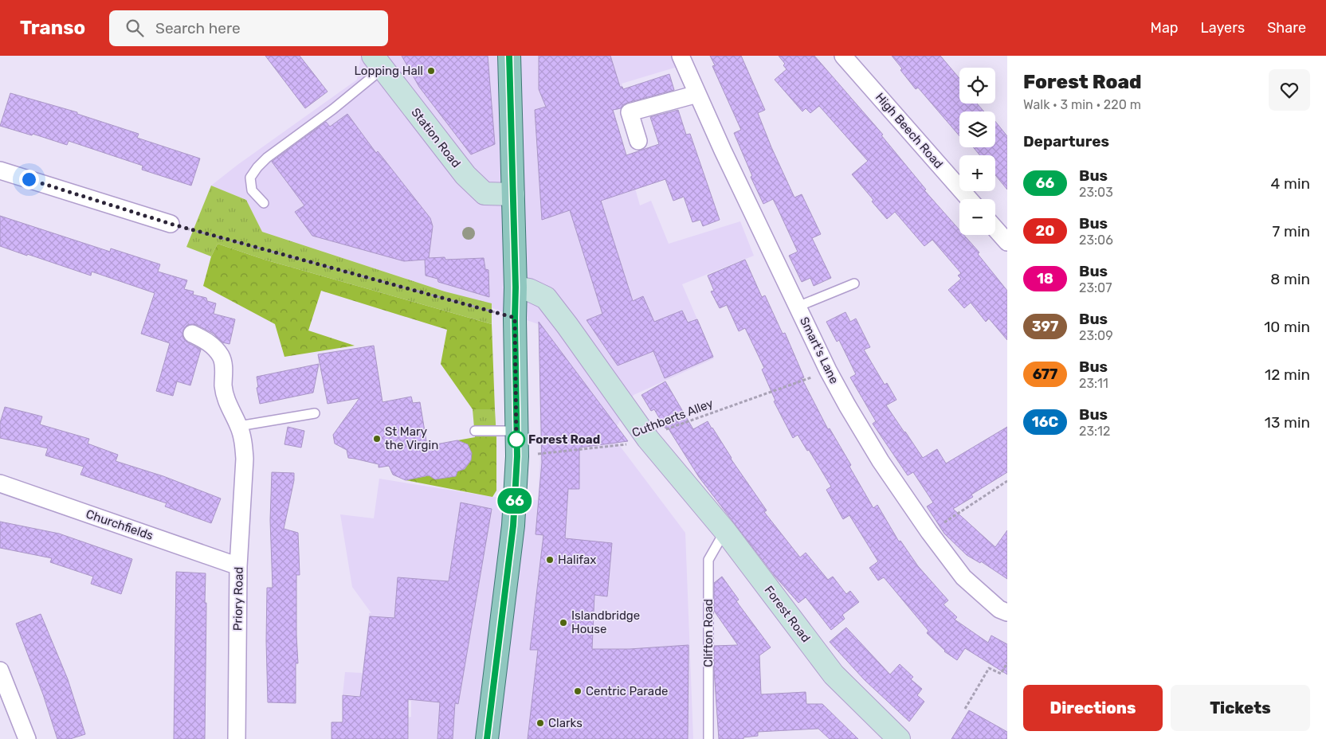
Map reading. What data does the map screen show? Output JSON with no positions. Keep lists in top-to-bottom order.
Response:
{
  "streets": {
    "street": [
      "High Beech Road",
      "Station Road",
      "Smart's Lane",
      "Churchfields",
      "Priory Road",
      "Forest Road"
    ],
    "lane": ["Clifton Road"],
    "path": ["Cuthberts Alley"]
  },
  "crossings": [
    ["Smart's Lane", "Cuthberts Alley"],
    ["Cuthberts Alley", "Forest Road"],
    ["Churchfields", "Priory Road"],
    ["Forest Road", "Clifton Road"]
  ],
  "places": [
    "Lopping Hall",
    "St Mary the Virgin",
    "Forest Road",
    "Halifax",
    "Islandbridge House",
    "Centric Parade",
    "Clarks"
  ],
  "lines": ["bus line 66"],
  "page": {
    "header": "Transo",
    "search": "Search here",
    "nav": ["Map", "Layers", "Share"],
    "on_map": "66",
    "heading": [
      ["Forest Road", "Walk · 3 min · 220 m"],
      "Departures"
    ],
    "map_buttons": ["+", "−"],
    "list": [
      {
        "mark": "66",
        "name": "Bus",
        "note": "23:03",
        "value": "4 min"
      },
      {
        "mark": "20",
        "name": "Bus",
        "note": "23:06",
        "value": "7 min"
      },
      {
        "mark": "18",
        "name": "Bus",
        "note": "23:07",
        "value": "8 min"
      },
      {
        "mark": "397",
        "name": "Bus",
        "note": "23:09",
        "value": "10 min"
      },
      {
        "mark": "677",
        "name": "Bus",
        "note": "23:11",
        "value": "12 min"
      },
      {
        "mark": "16C",
        "name": "Bus",
        "note": "23:12",
        "value": "13 min"
      }
    ],
    "buttons": ["Directions", "Tickets"]
  }
}
